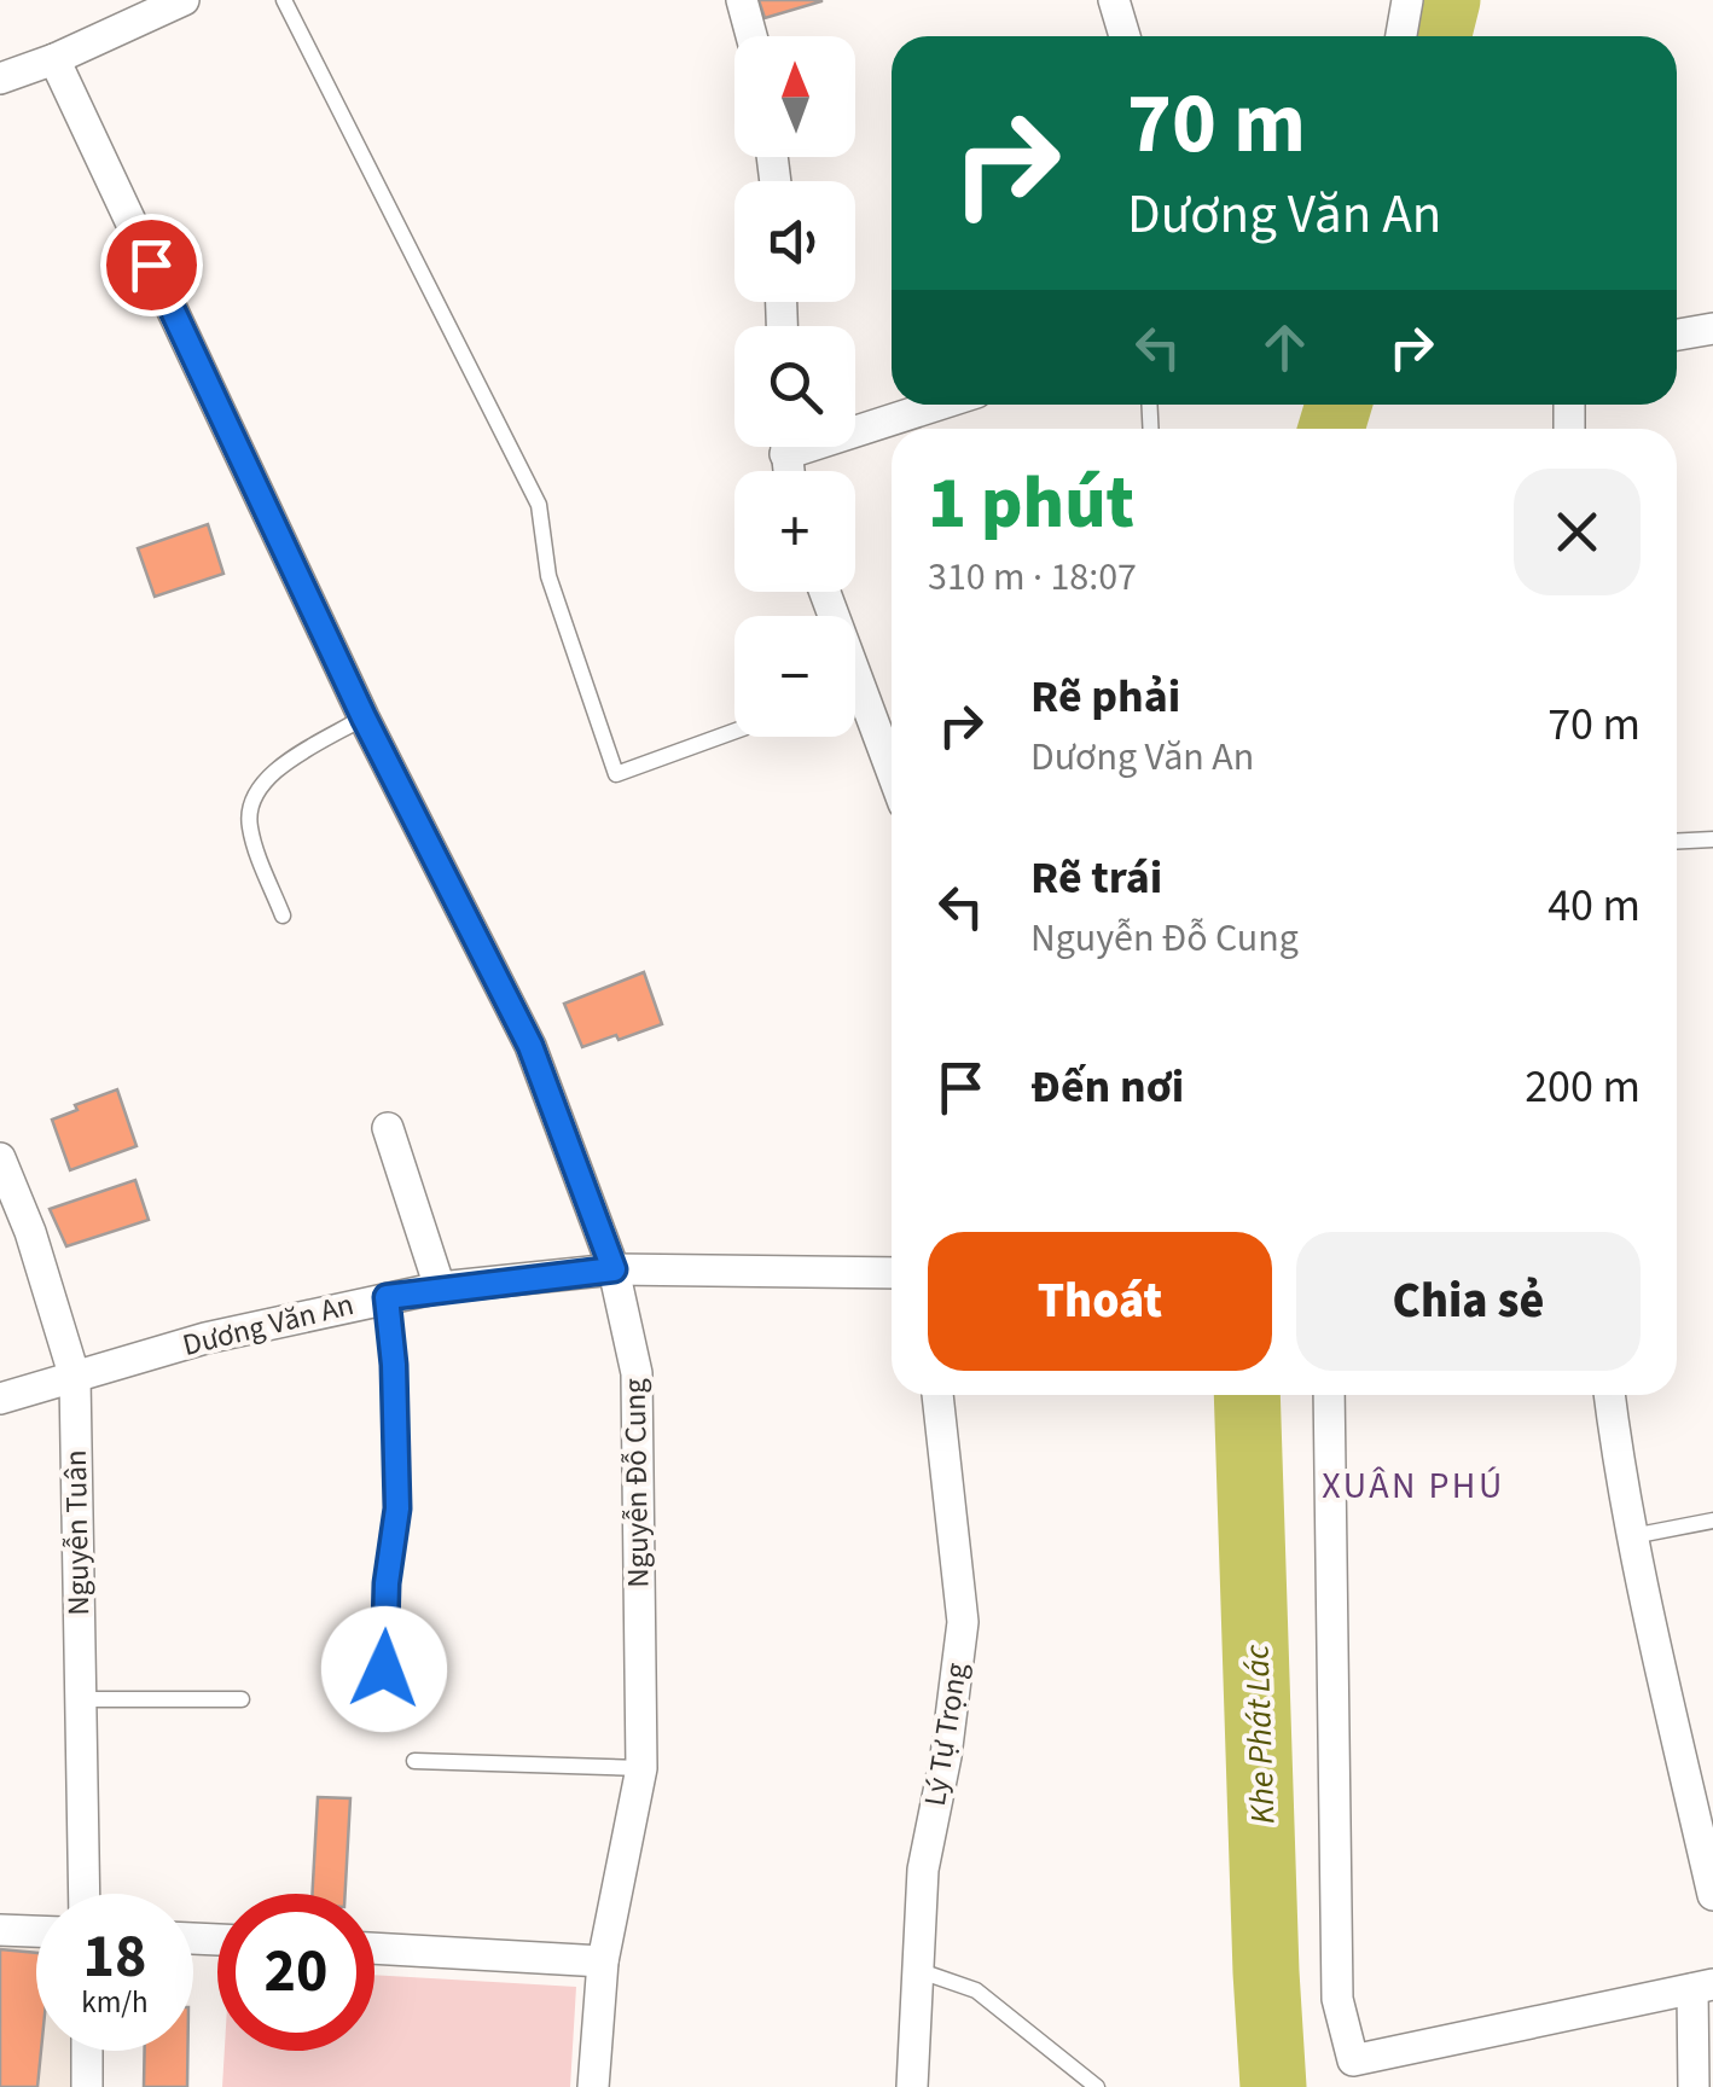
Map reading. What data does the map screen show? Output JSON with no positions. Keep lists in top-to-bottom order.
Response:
{
  "streets": {
    "street": [
      "Dương Văn An",
      "Nguyễn Đỗ Cung",
      "Nguyễn Tuân",
      "Lý Tự Trọng"
    ]
  },
  "crossings": [
    ["Dương Văn An", "Nguyễn Đỗ Cung"],
    ["Dương Văn An", "Nguyễn Tuân"]
  ],
  "districts": ["XUÂN PHÚ"],
  "water": ["Khe Phát Lác"],
  "north": "top",
  "page": {
    "map_buttons": ["+", "−"],
    "turn": ["70 m", "Dương Văn An"],
    "heading": ["1 phút", "310 m · 18:07"],
    "list": [
      {
        "name": "Rẽ phải",
        "note": "Dương Văn An",
        "value": "70 m"
      },
      {
        "name": "Rẽ trái",
        "note": "Nguyễn Đỗ Cung",
        "value": "40 m"
      },
      {
        "name": "Đến nơi",
        "value": "200 m"
      }
    ],
    "buttons": ["Thoát", "Chia sẻ"],
    "speed": "18 km/h",
    "limit": "20"
  }
}
